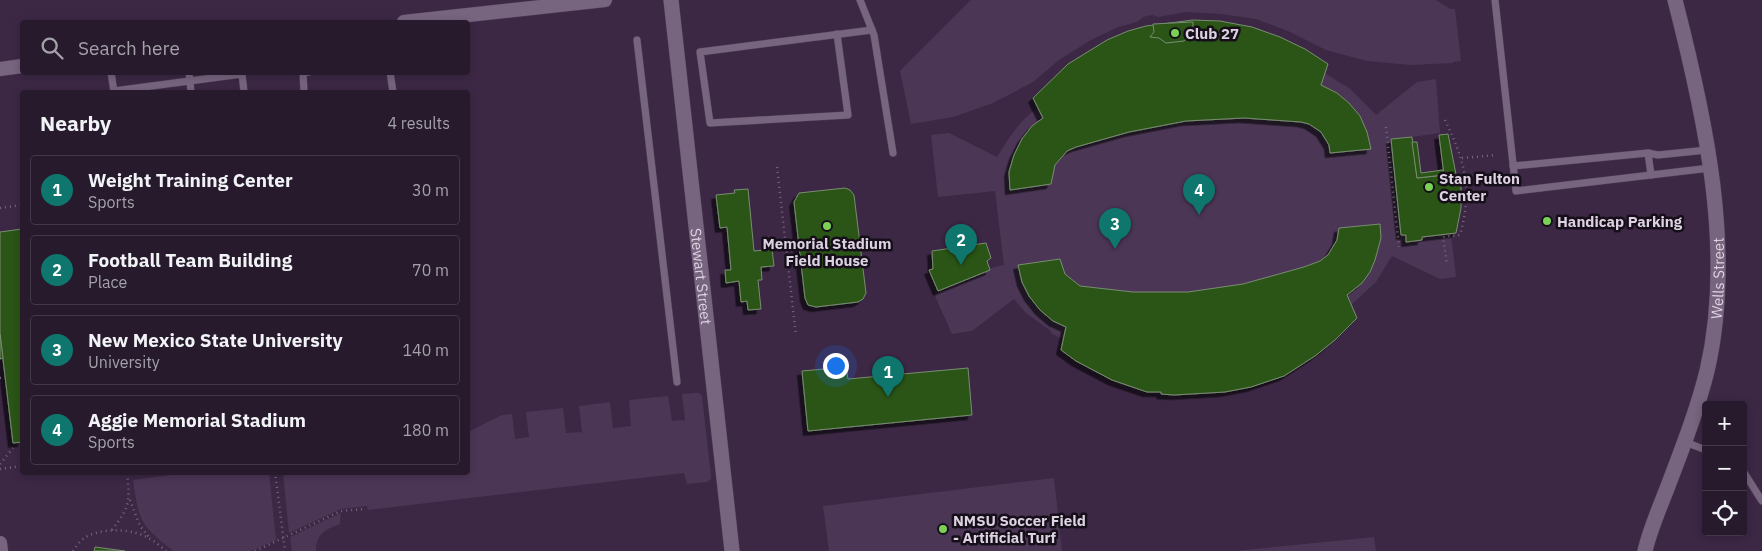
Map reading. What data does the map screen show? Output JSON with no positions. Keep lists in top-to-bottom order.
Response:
{
  "streets": {
    "street": ["Stewart Street", "Wells Street"]
  },
  "places": [
    "Club 27",
    "Stan Fulton Center",
    "Handicap Parking",
    "Memorial Stadium Field House",
    "NMSU Soccer Field - Artificial Turf"
  ],
  "page": {
    "search": "Search here",
    "heading": ["Nearby", "4 results"],
    "list": [
      {
        "mark": "1",
        "name": "Weight Training Center",
        "note": "Sports",
        "value": "30 m"
      },
      {
        "mark": "2",
        "name": "Football Team Building",
        "note": "Place",
        "value": "70 m"
      },
      {
        "mark": "3",
        "name": "New Mexico State University",
        "note": "University",
        "value": "140 m"
      },
      {
        "mark": "4",
        "name": "Aggie Memorial Stadium",
        "note": "Sports",
        "value": "180 m"
      }
    ],
    "pins": [
      "4",
      "3",
      "2",
      "1"
    ],
    "map_buttons": ["+", "−"]
  }
}
